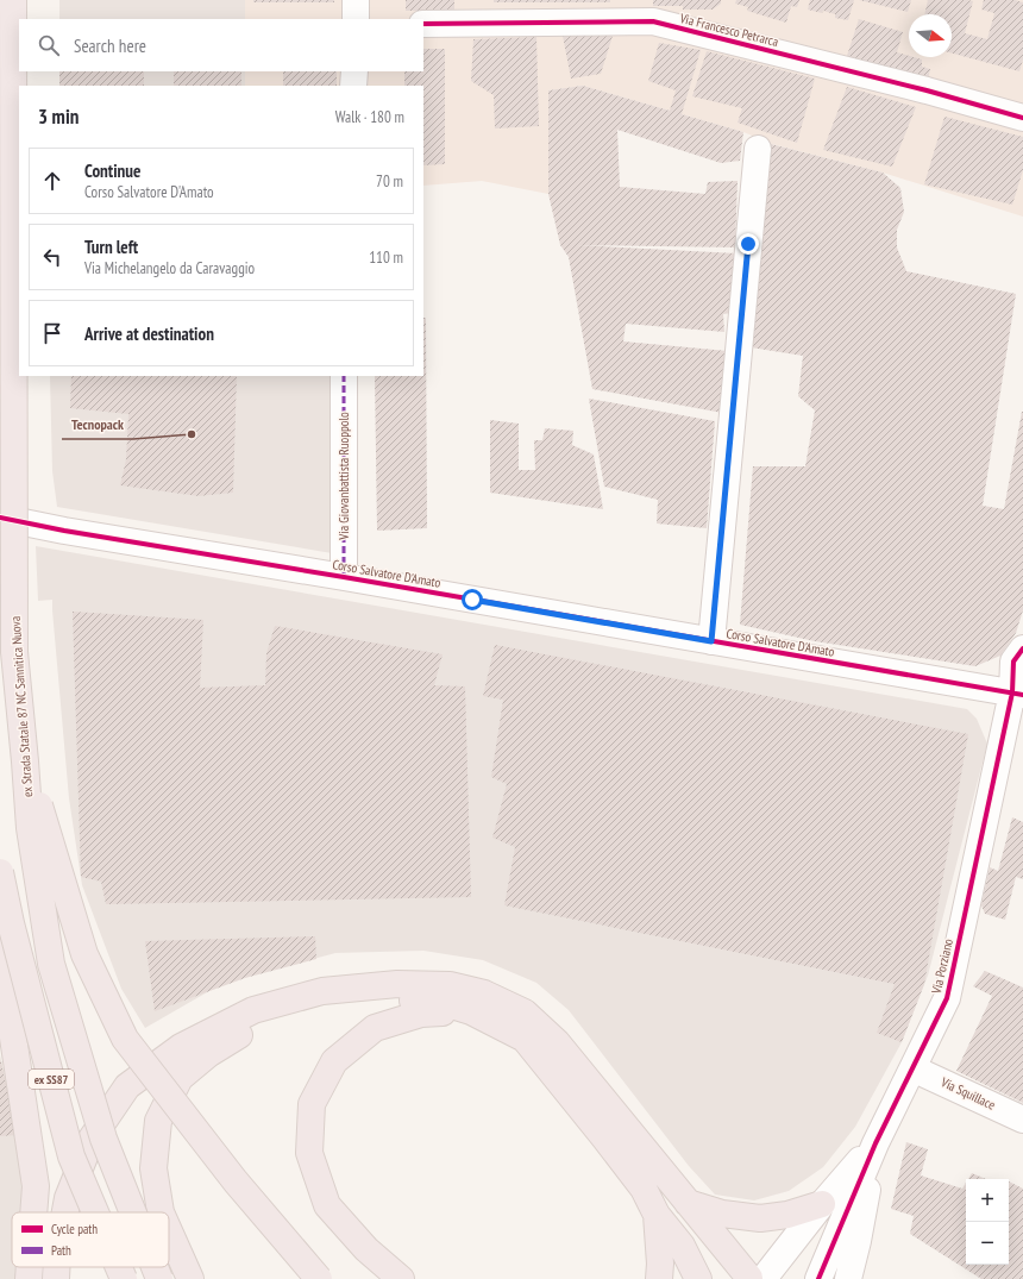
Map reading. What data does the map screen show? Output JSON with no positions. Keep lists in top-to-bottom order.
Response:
{
  "streets": {
    "highway": ["ex Strada Statale 87 NC Sannitica Nuova", "ex SS87"],
    "street": [
      "Via Francesco Petrarca",
      "Via Giovanbattista Ruoppolo",
      "Corso Salvatore D'Amato",
      "Via Porziano",
      "Via Squillace"
    ]
  },
  "crossings": [
    ["Via Giovanbattista Ruoppolo", "Corso Salvatore D'Amato"],
    ["Corso Salvatore D'Amato", "Via Porziano"],
    ["Via Porziano", "Via Squillace"]
  ],
  "places": ["Tecnopack"],
  "legend": ["Cycle path", "Path"],
  "north": "right",
  "page": {
    "search": "Search here",
    "heading": ["3 min", "Walk · 180 m"],
    "list": [
      ["Continue", "Corso Salvatore D'Amato", "70 m"],
      ["Turn left", "Via Michelangelo da Caravaggio", "110 m"],
      "Arrive at destination"
    ],
    "map_buttons": ["+", "−"]
  }
}
